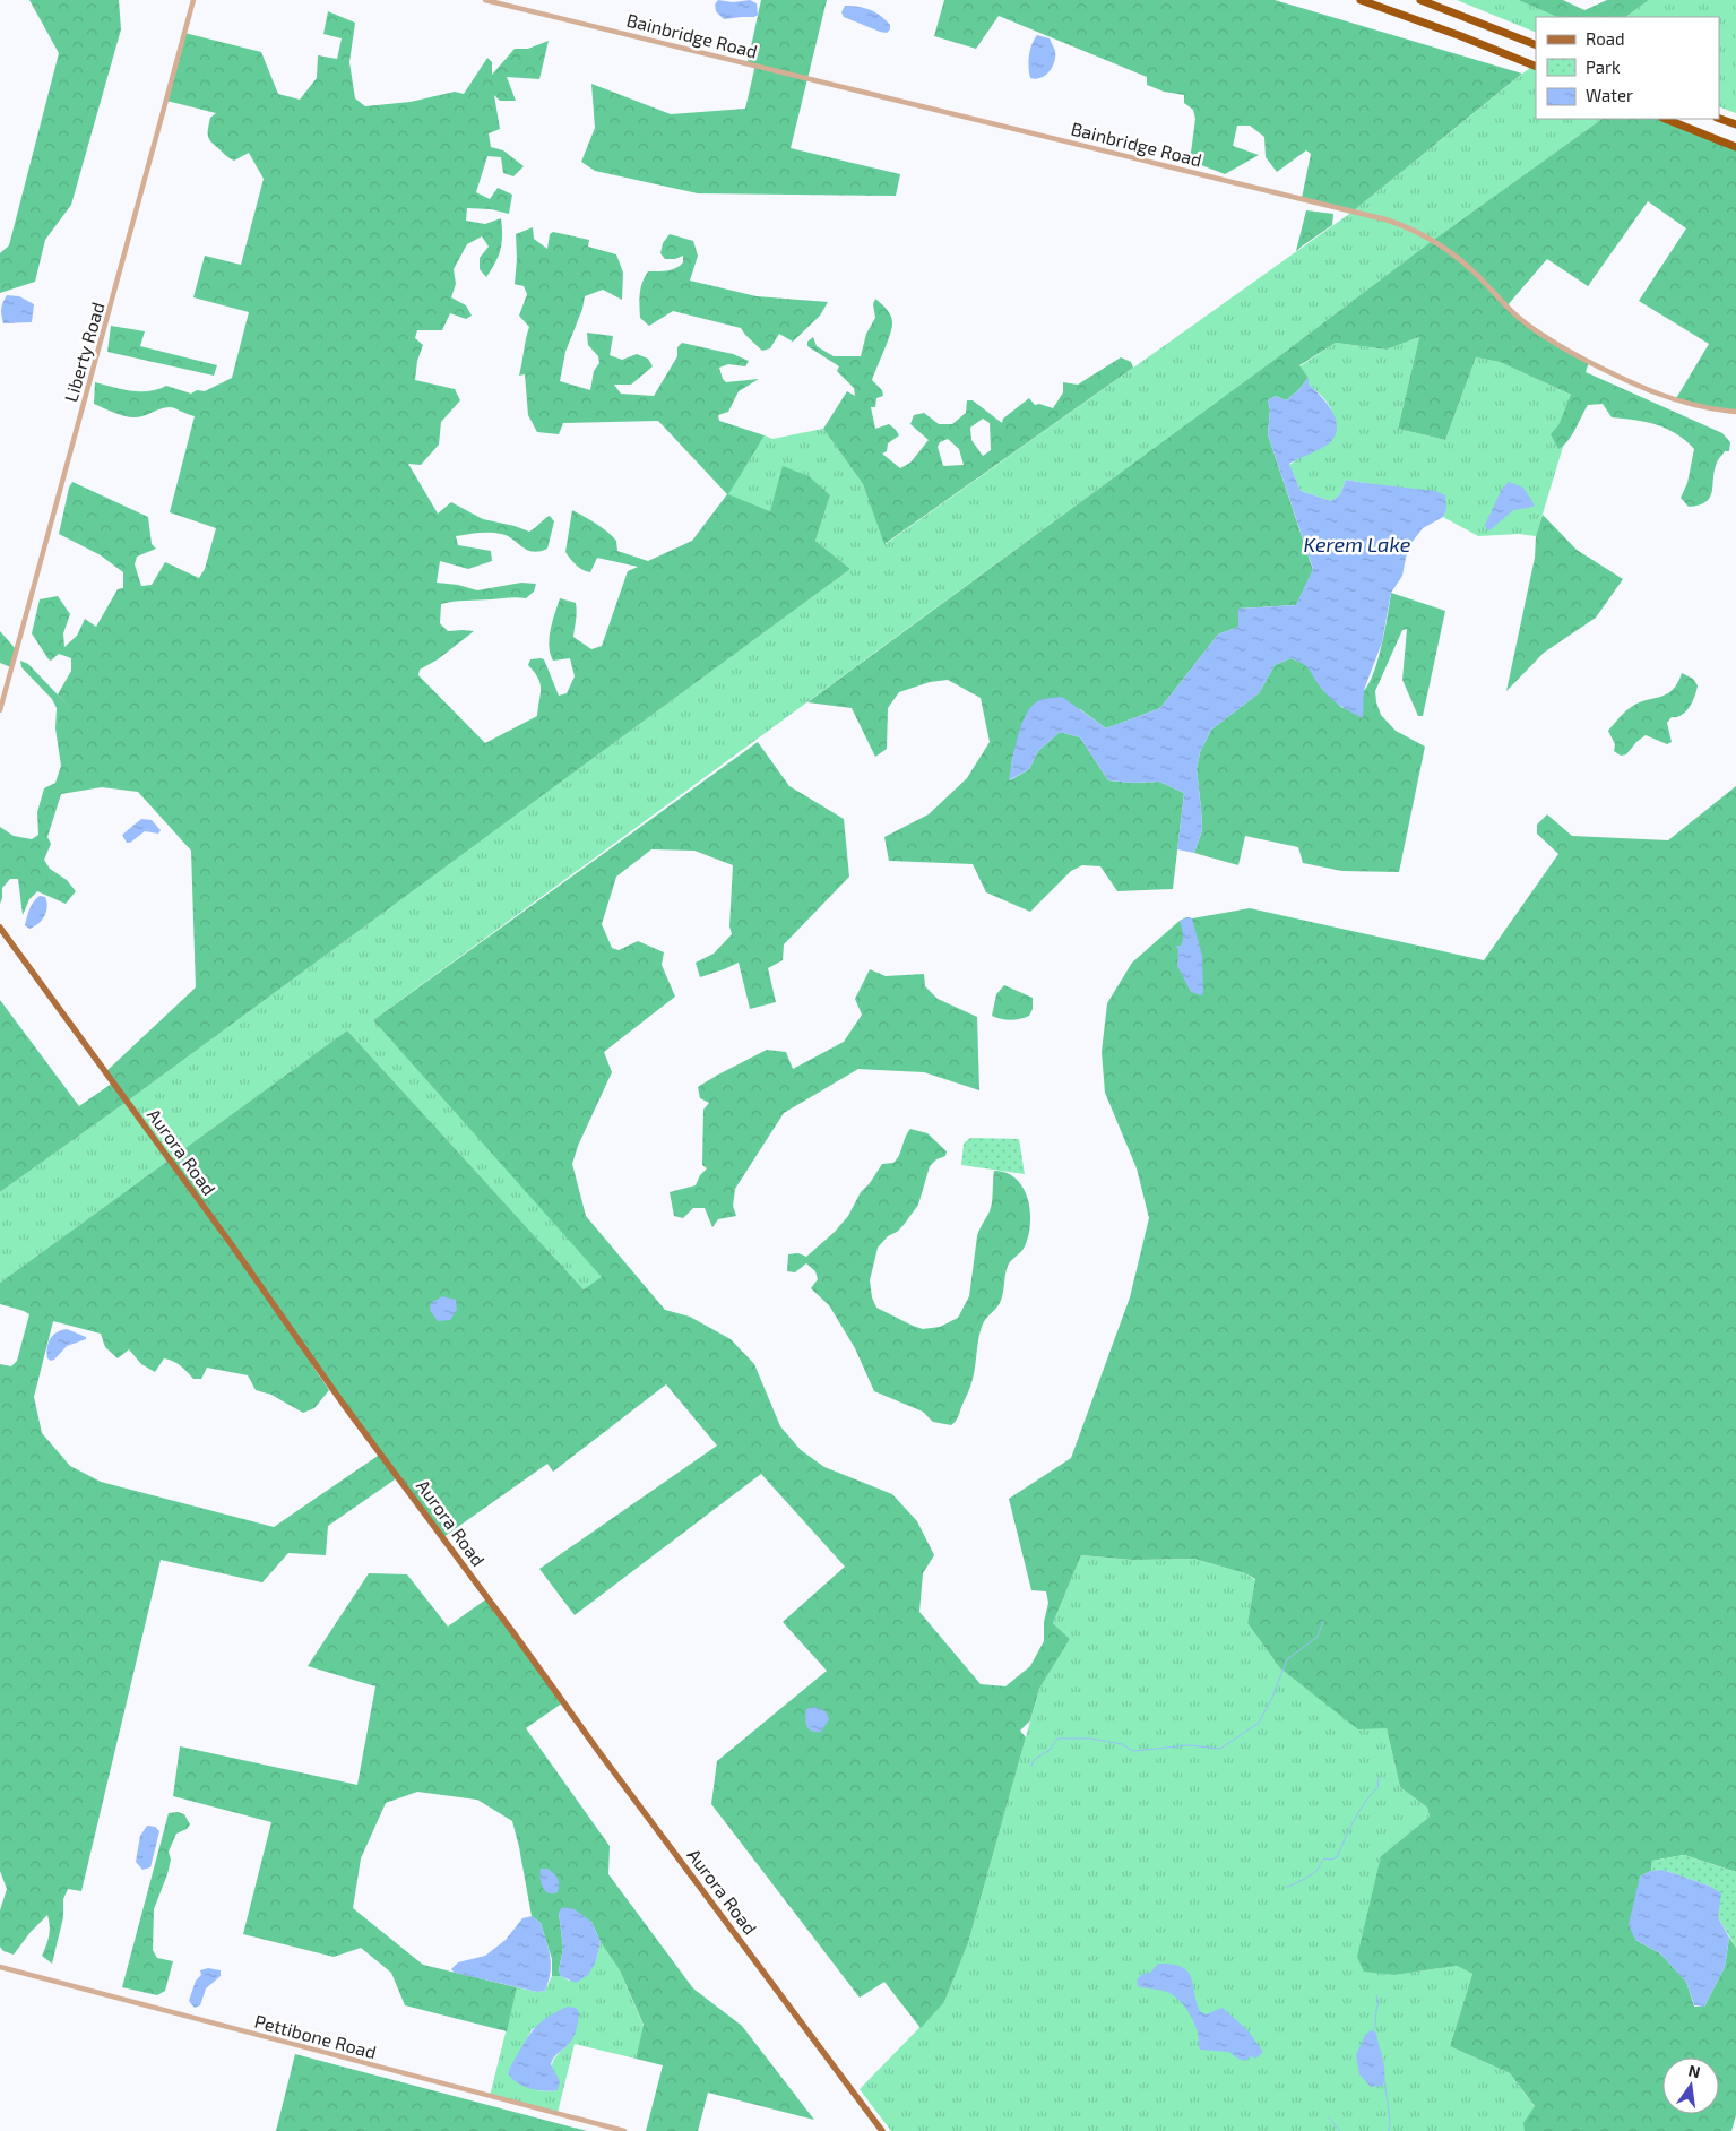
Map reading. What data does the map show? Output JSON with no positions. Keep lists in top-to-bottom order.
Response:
{
  "streets": {
    "main road": ["Aurora Road"],
    "street": ["Bainbridge Road", "Liberty Road", "Pettibone Road"]
  },
  "water": ["Kerem Lake"],
  "legend": ["Road", "Park", "Water"],
  "north": "top"
}
